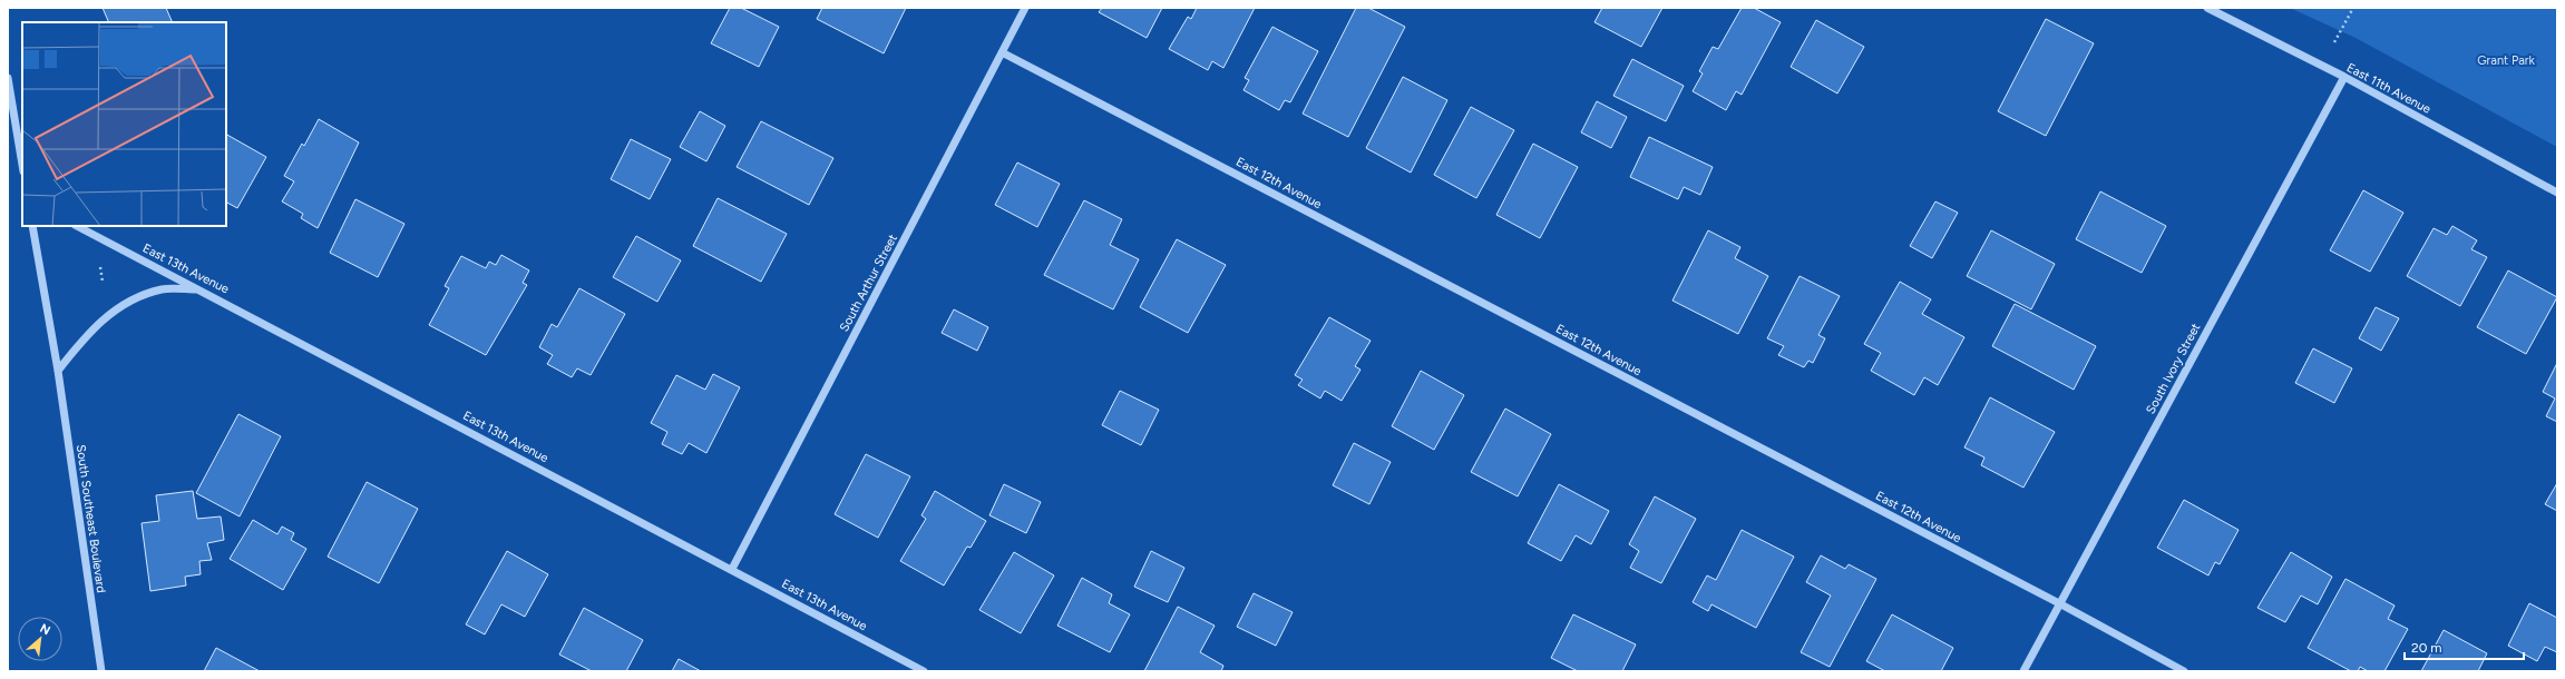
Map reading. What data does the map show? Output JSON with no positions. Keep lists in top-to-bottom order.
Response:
{
  "streets": {
    "street": [
      "East 11th Avenue",
      "East 12th Avenue",
      "East 13th Avenue",
      "South Arthur Street",
      "South Ivory Street",
      "South Southeast Boulevard"
    ]
  },
  "crossings": [
    ["East 11th Avenue", "South Ivory Street"],
    ["East 12th Avenue", "South Arthur Street"],
    ["East 12th Avenue", "South Ivory Street"],
    ["East 13th Avenue", "South Arthur Street"]
  ],
  "parks": ["Grant Park"],
  "scale_bar": "20 m",
  "north": "top right"
}
